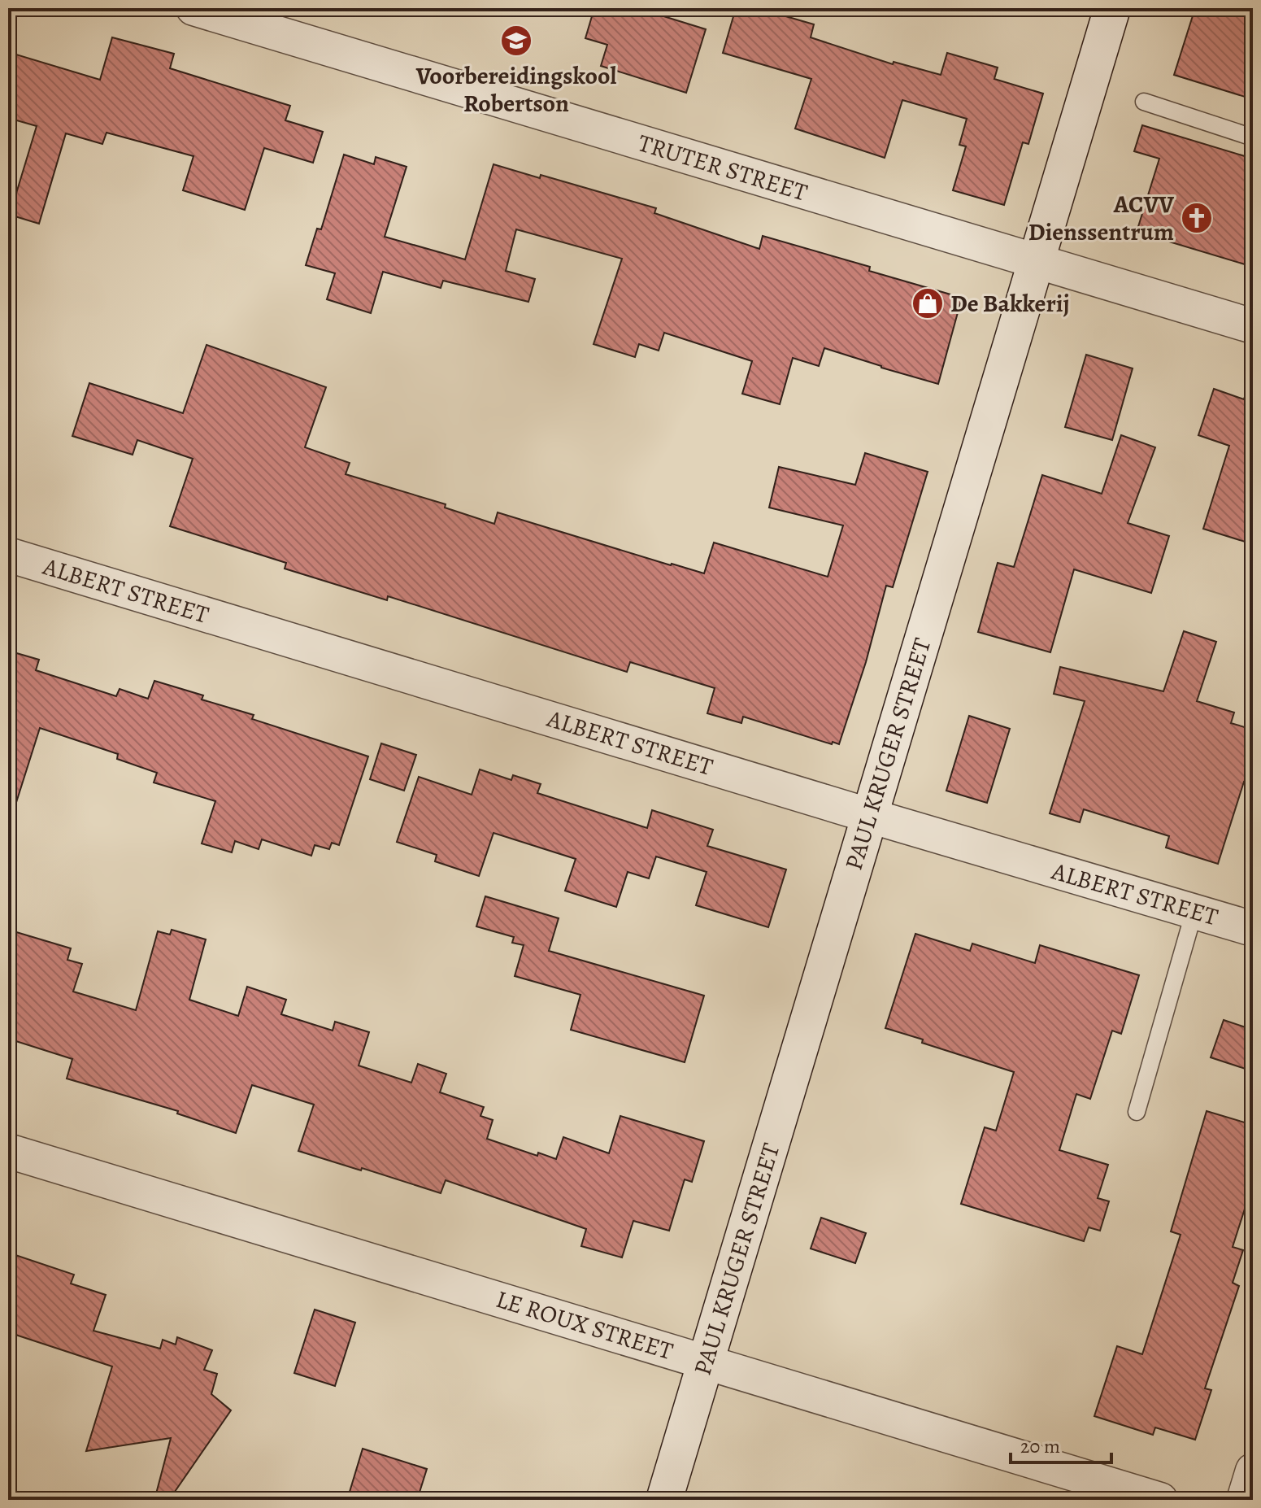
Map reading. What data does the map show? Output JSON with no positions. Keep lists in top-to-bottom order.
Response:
{
  "streets": {
    "street": [
      "TRUTER STREET",
      "ALBERT STREET",
      "PAUL KRUGER STREET",
      "LE ROUX STREET"
    ]
  },
  "crossings": [
    ["TRUTER STREET", "PAUL KRUGER STREET"],
    ["ALBERT STREET", "PAUL KRUGER STREET"],
    ["PAUL KRUGER STREET", "LE ROUX STREET"]
  ],
  "places": {
    "school or university": ["Voorbereidingskool Robertson"],
    "church": ["ACVV Dienssentrum"],
    "shop": ["De Bakkerij"]
  },
  "scale_bar": "20 m"
}
